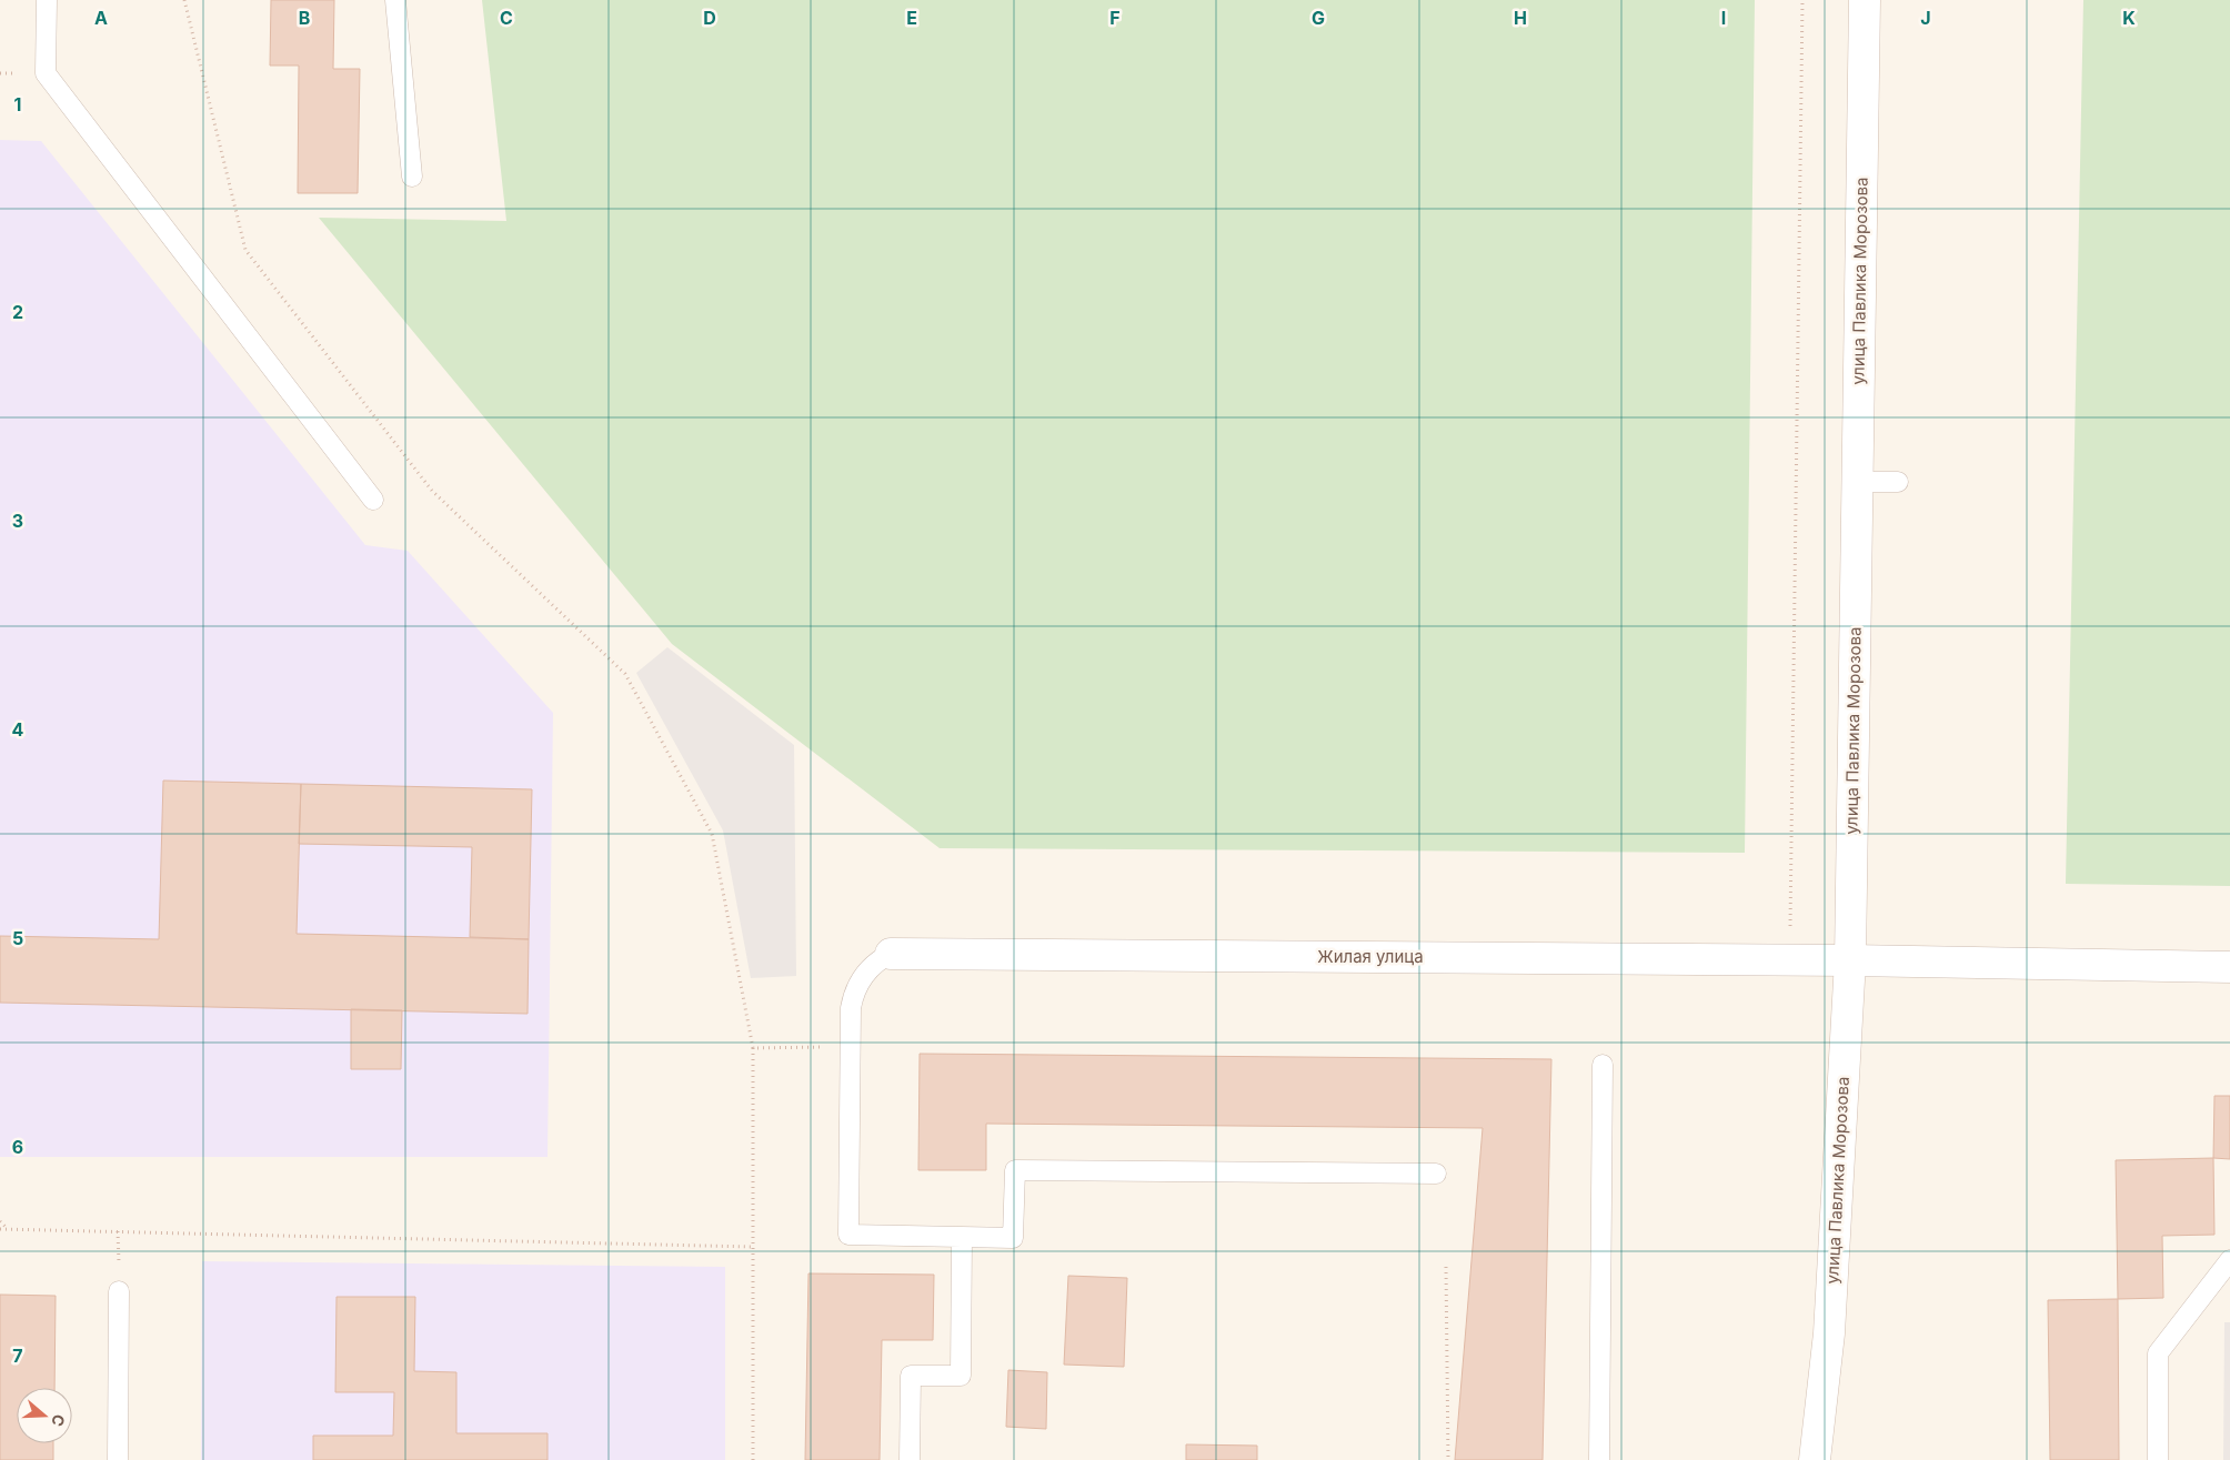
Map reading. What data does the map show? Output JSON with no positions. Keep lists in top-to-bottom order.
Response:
{
  "streets": {
    "street": ["улица Павлика Морозова", "Жилая улица"]
  },
  "crossings": [
    ["улица Павлика Морозова", "Жилая улица"]
  ],
  "north": "right",
  "grid": {
    "columns": [
      "A",
      "B",
      "C",
      "D",
      "E",
      "F",
      "G",
      "H",
      "I",
      "J",
      "K"
    ],
    "rows": [
      "1",
      "2",
      "3",
      "4",
      "5",
      "6",
      "7"
    ]
  }
}
